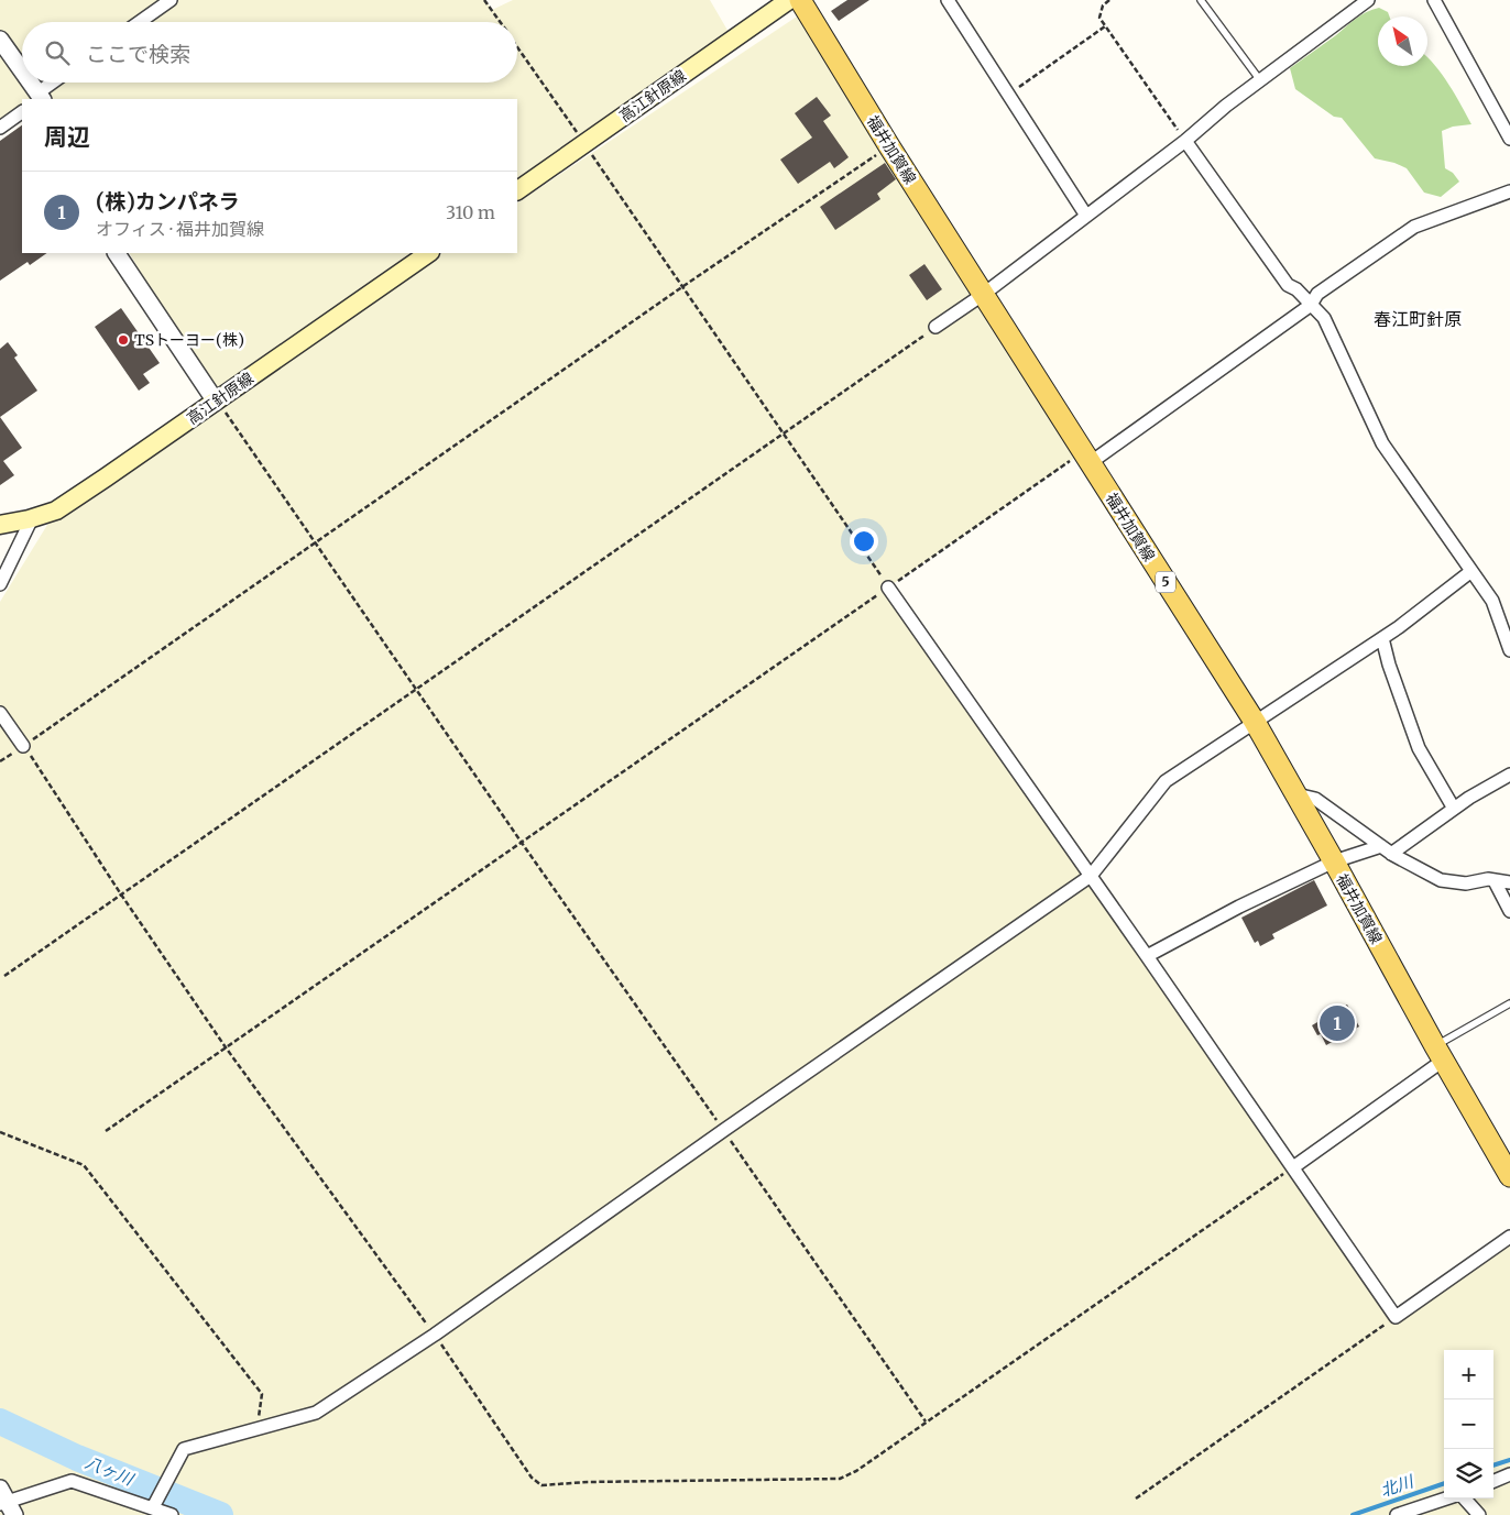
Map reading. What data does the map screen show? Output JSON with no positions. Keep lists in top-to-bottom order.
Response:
{
  "streets": {
    "main road": ["高江針原線", "福井加賀線", "5"]
  },
  "districts": ["春江町針原"],
  "water": ["八ヶ川", "北川"],
  "places": ["TSトーヨー(株)"],
  "north": "top left",
  "page": {
    "search": "ここで検索",
    "heading": "周辺",
    "list": [
      {
        "mark": "1",
        "name": "(株)カンパネラ",
        "note": "オフィス · 福井加賀線",
        "value": "310 m"
      }
    ],
    "pins": "1",
    "map_buttons": ["+", "−"]
  }
}
